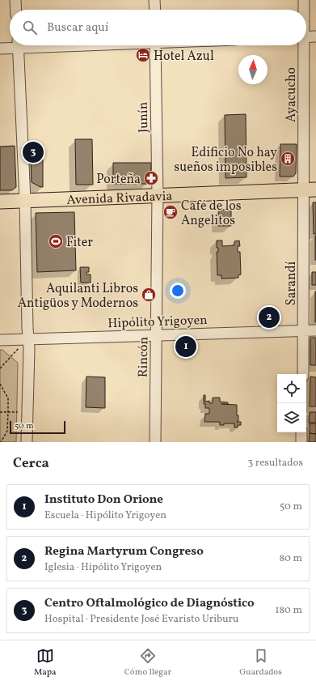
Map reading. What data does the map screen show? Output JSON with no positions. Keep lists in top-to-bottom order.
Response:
{
  "streets": {
    "main road": ["Avenida Rivadavia"],
    "street": [
      "Ayacucho",
      "Junín",
      "Sarandí",
      "Hipólito Yrigoyen",
      "Rincón"
    ]
  },
  "crossings": [
    ["Ayacucho", "Avenida Rivadavia"],
    ["Ayacucho", "Sarandí"],
    ["Junín", "Avenida Rivadavia"],
    ["Junín", "Rincón"],
    ["Avenida Rivadavia", "Sarandí"],
    ["Avenida Rivadavia", "Rincón"],
    ["Sarandí", "Hipólito Yrigoyen"],
    ["Hipólito Yrigoyen", "Rincón"]
  ],
  "places": {
    "hotel": ["Hotel Azul"],
    "building": ["Edificio No hay sueños imposibles"],
    "pharmacy": ["Porteña"],
    "cafe": ["Café de los Angelitos"],
    "sports": ["Fiter"],
    "shop": ["Aquilanti Libros Antigüos y Modernos"]
  },
  "scale_bar": "50 m",
  "north": "top",
  "page": {
    "search": "Buscar aquí",
    "pins": ["3", "2", "1"],
    "scale": "50 m",
    "heading": ["Cerca", "3 resultados"],
    "list": [
      {
        "mark": "1",
        "name": "Instituto Don Orione",
        "note": "Escuela · Hipólito Yrigoyen",
        "value": "50 m"
      },
      {
        "mark": "2",
        "name": "Regina Martyrum Congreso",
        "note": "Iglesia · Hipólito Yrigoyen",
        "value": "80 m"
      },
      {
        "mark": "3",
        "name": "Centro Oftalmológico de Diagnóstico",
        "note": "Hospital · Presidente José Evaristo Uriburu",
        "value": "180 m"
      }
    ],
    "nav": ["Mapa", "Cómo llegar", "Guardados"]
  }
}
